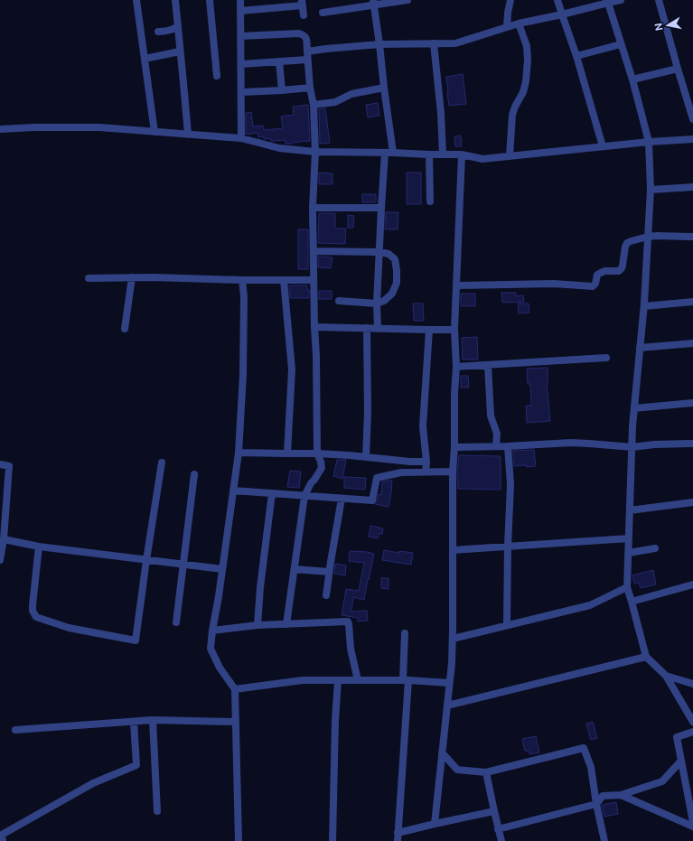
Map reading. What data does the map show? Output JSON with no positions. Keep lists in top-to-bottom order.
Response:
{
  "north": "left"
}
